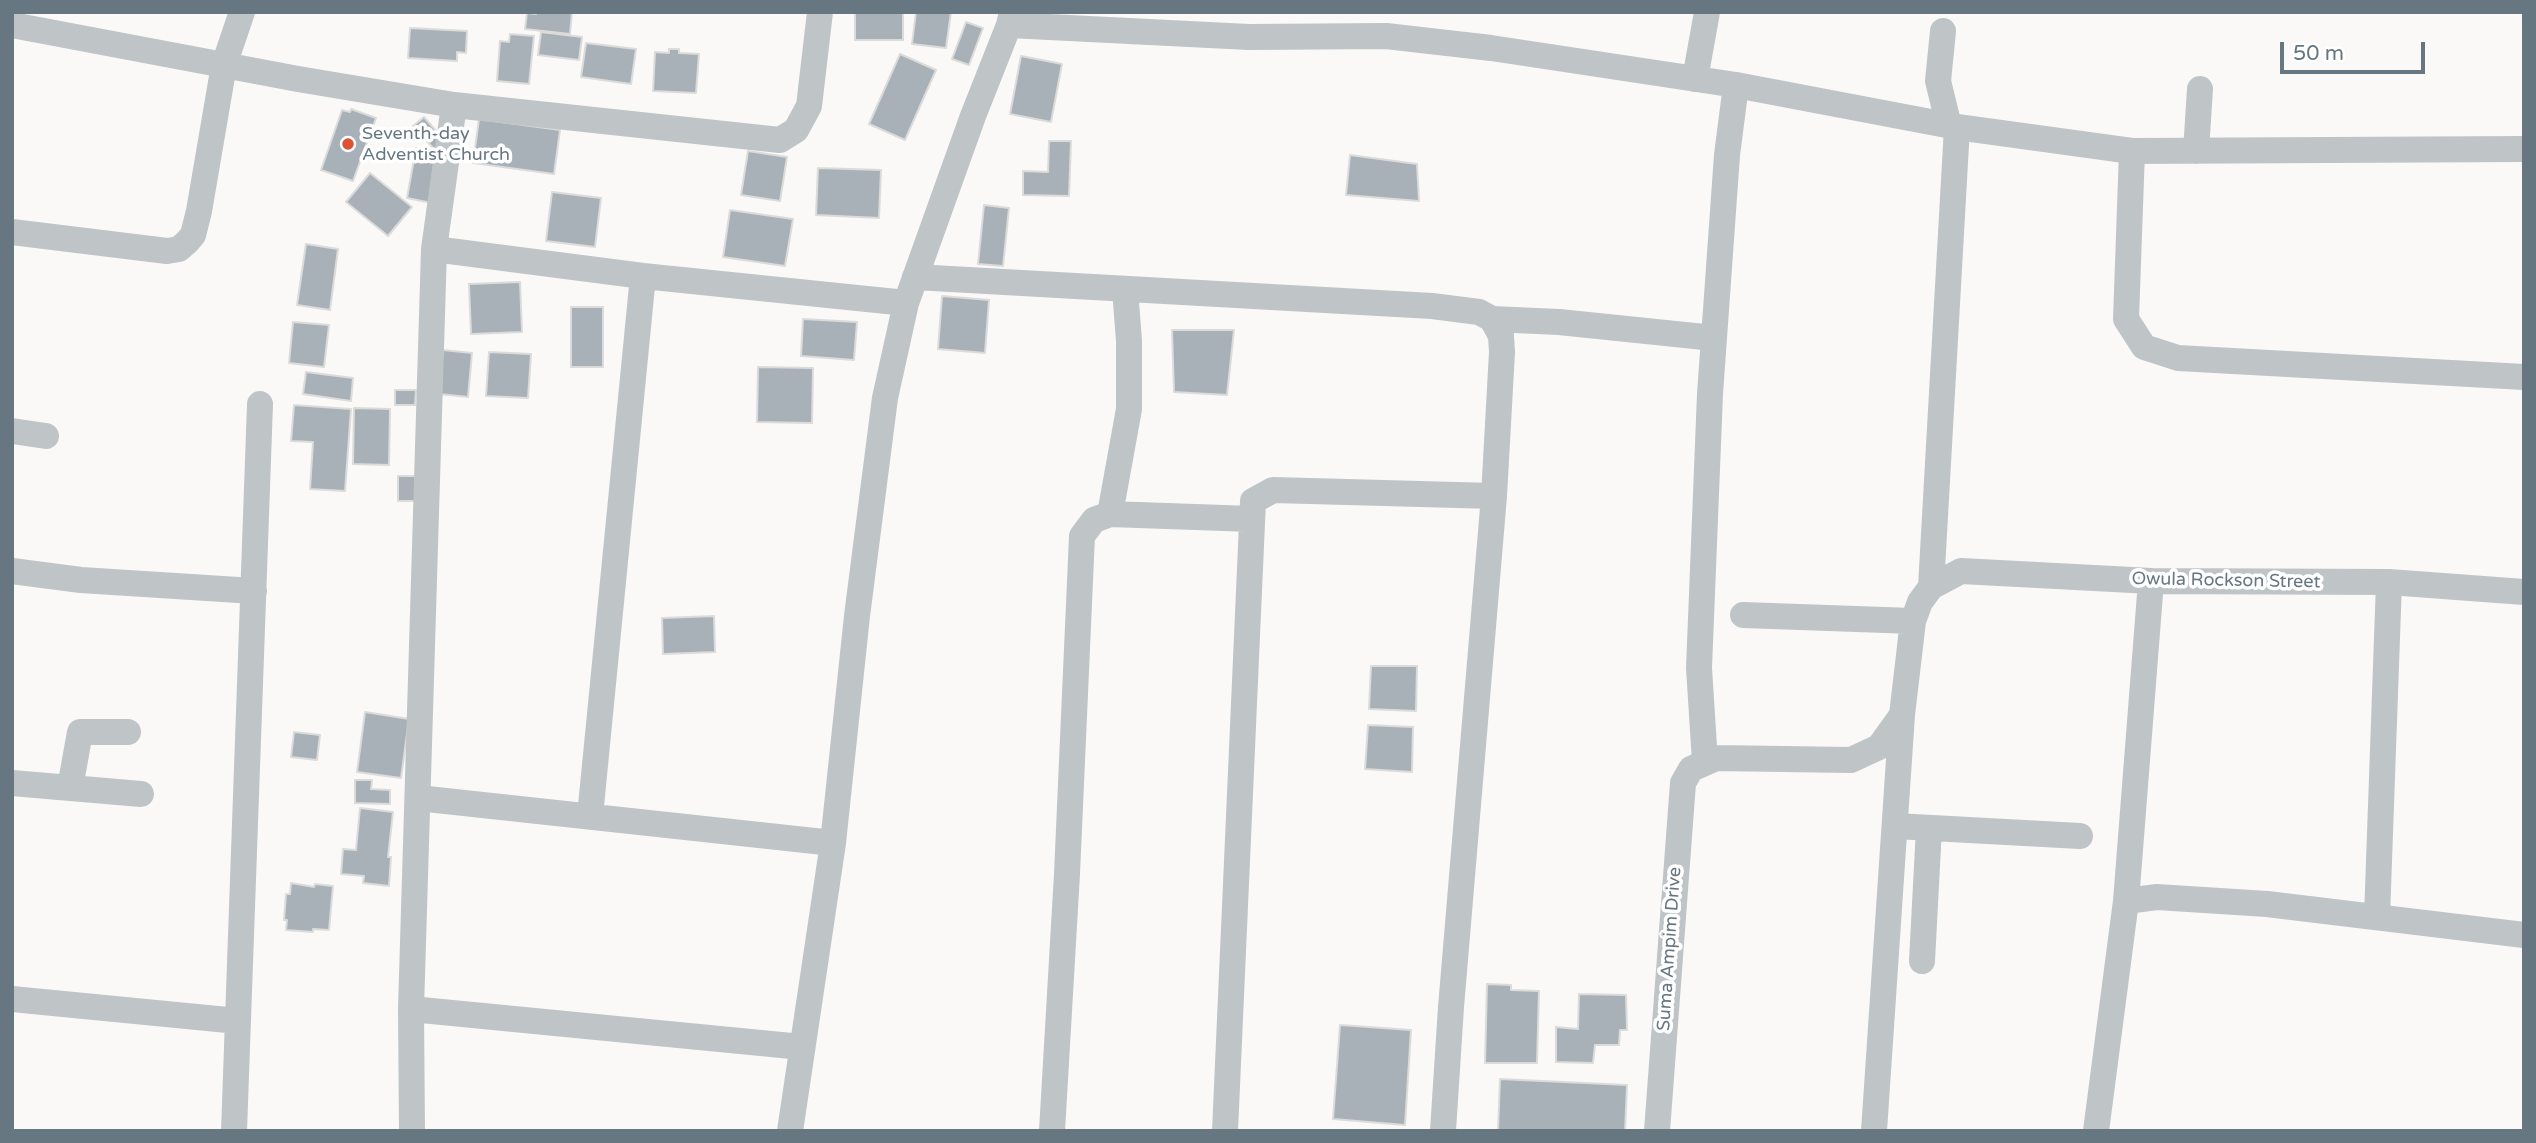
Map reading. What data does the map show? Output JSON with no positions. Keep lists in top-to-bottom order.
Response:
{
  "streets": {
    "street": ["Owula Rockson Street", "Suma Ampim Drive"]
  },
  "places": ["Seventh-day Adventist Church"],
  "scale_bar": "50 m"
}
